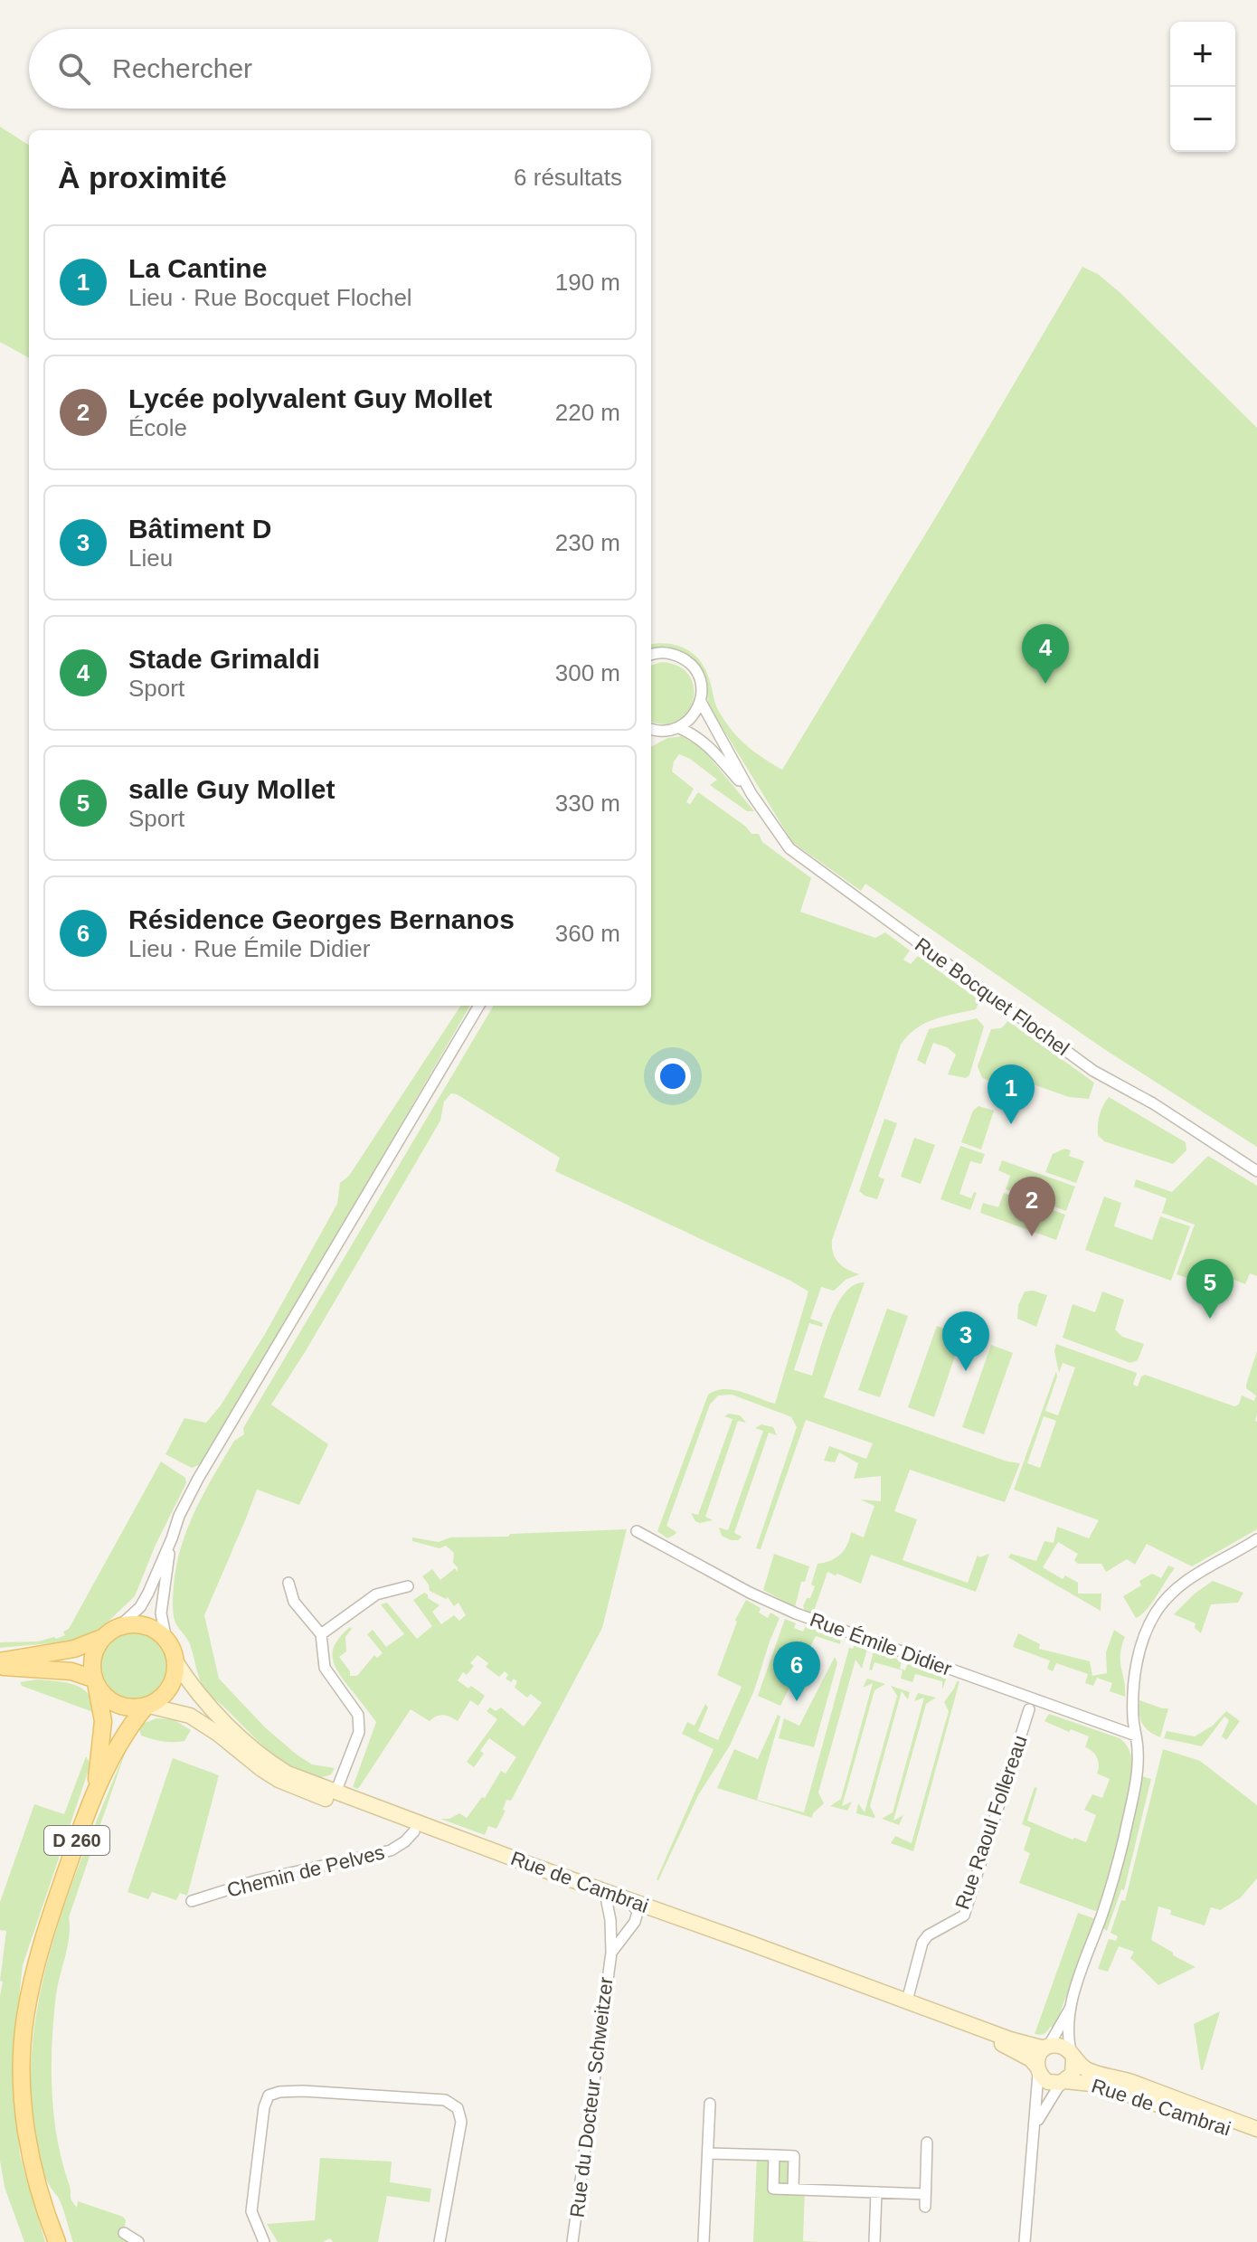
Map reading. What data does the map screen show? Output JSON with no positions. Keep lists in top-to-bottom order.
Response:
{
  "streets": {
    "main road": ["D 260", "Rue de Cambrai"],
    "street": [
      "Rue Bocquet Flochel",
      "Rue Émile Didier",
      "Rue Raoul Follereau",
      "Chemin de Pelves",
      "Rue du Docteur Schweitzer"
    ]
  },
  "crossings": [
    ["Rue Raoul Follereau", "Rue de Cambrai"],
    ["D 260", "Rue de Cambrai"],
    ["Chemin de Pelves", "Rue de Cambrai"],
    ["Rue de Cambrai", "Rue du Docteur Schweitzer"]
  ],
  "page": {
    "map_buttons": ["+", "−"],
    "search": "Rechercher",
    "heading": ["À proximité", "6 résultats"],
    "list": [
      {
        "mark": "1",
        "name": "La Cantine",
        "note": "Lieu · Rue Bocquet Flochel",
        "value": "190 m"
      },
      {
        "mark": "2",
        "name": "Lycée polyvalent Guy Mollet",
        "note": "École",
        "value": "220 m"
      },
      {
        "mark": "3",
        "name": "Bâtiment D",
        "note": "Lieu",
        "value": "230 m"
      },
      {
        "mark": "4",
        "name": "Stade Grimaldi",
        "note": "Sport",
        "value": "300 m"
      },
      {
        "mark": "5",
        "name": "salle Guy Mollet",
        "note": "Sport",
        "value": "330 m"
      },
      {
        "mark": "6",
        "name": "Résidence Georges Bernanos",
        "note": "Lieu · Rue Émile Didier",
        "value": "360 m"
      }
    ],
    "pins": [
      "4",
      "1",
      "2",
      "5",
      "3",
      "6"
    ]
  }
}
